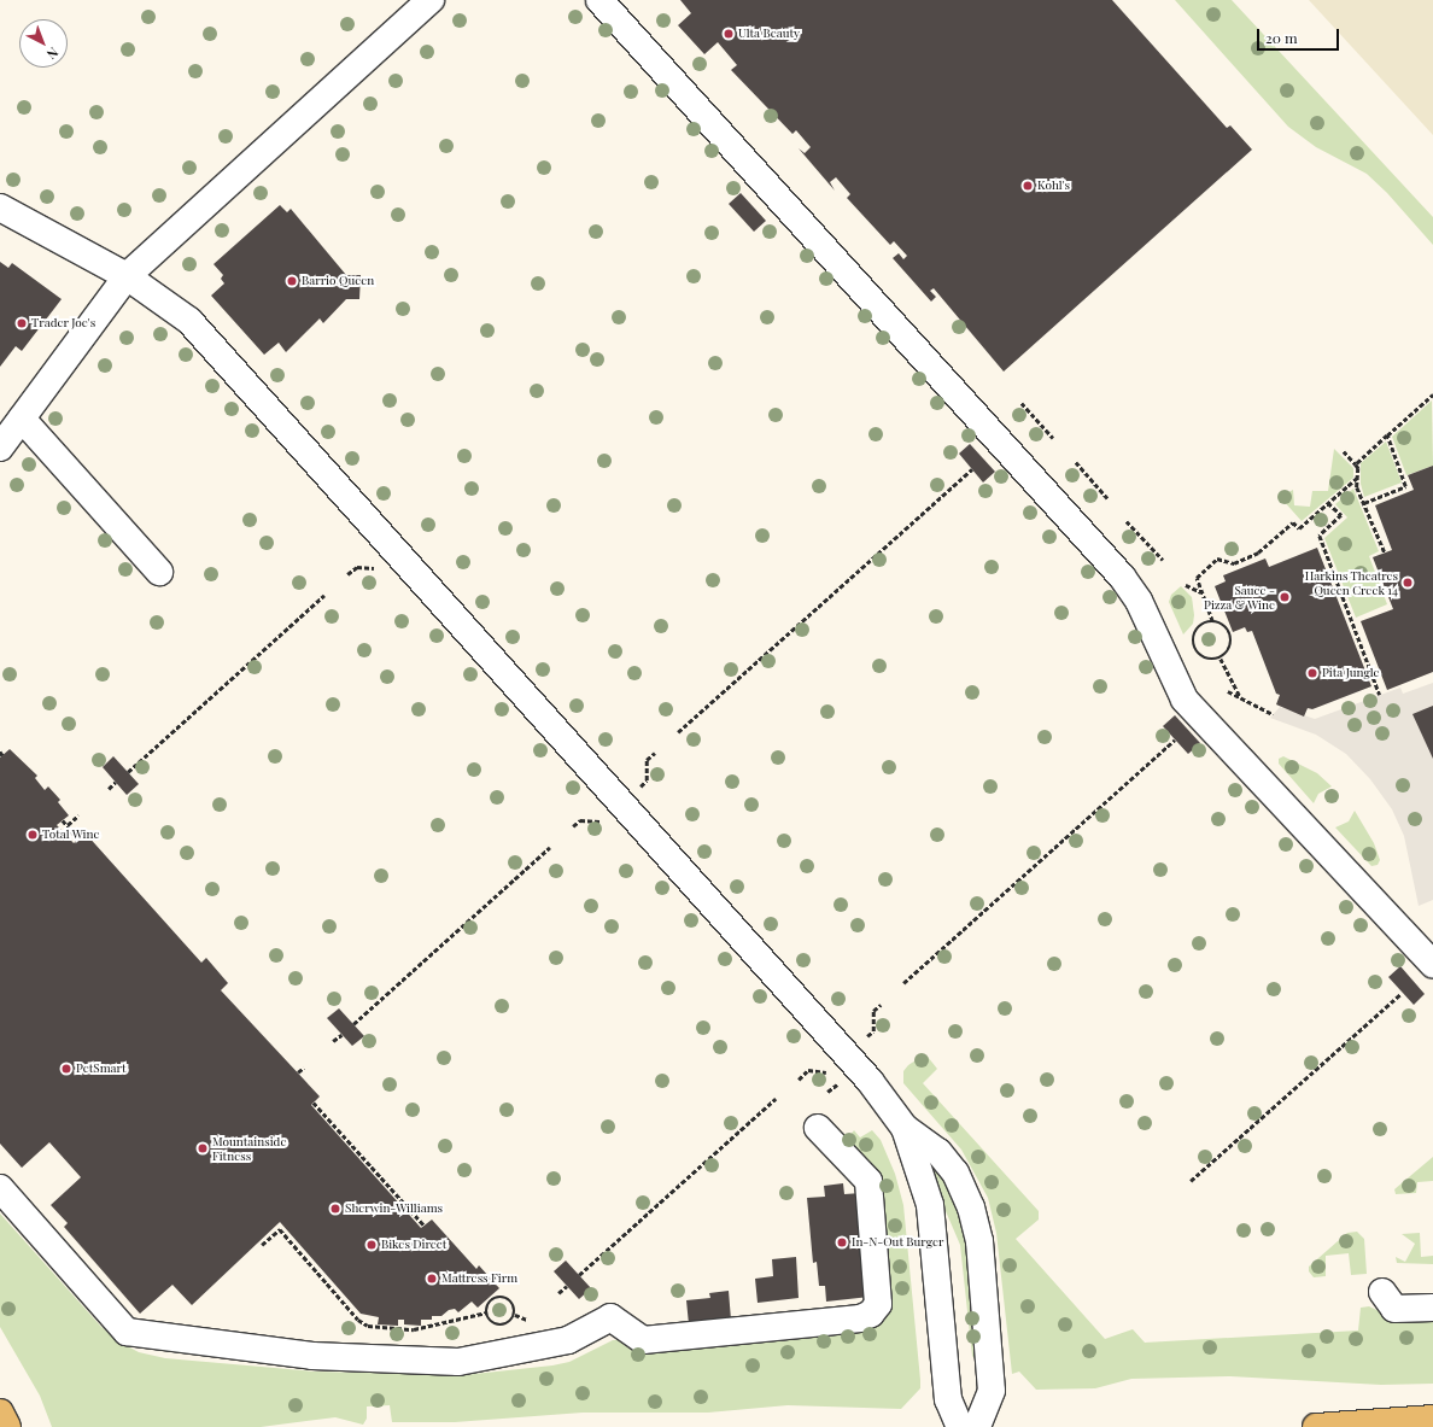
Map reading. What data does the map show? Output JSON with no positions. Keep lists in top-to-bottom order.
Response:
{
  "places": [
    "Ulta Beauty",
    "Kohl's",
    "Barrio Queen",
    "Trader Joe's",
    "Harkins Theatres Queen Creek 14",
    "Sauce - Pizza & Wine",
    "Pita Jungle",
    "Total Wine",
    "PetSmart",
    "Mountainside Fitness",
    "Sherwin-Williams",
    "In-N-Out Burger",
    "Bikes Direct",
    "Mattress Firm"
  ],
  "scale_bar": "20 m",
  "north": "bottom right"
}
